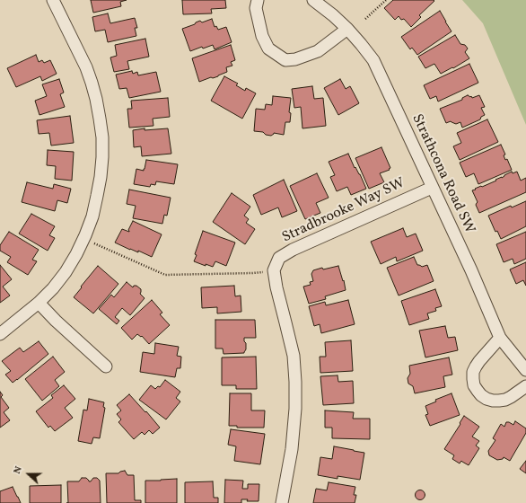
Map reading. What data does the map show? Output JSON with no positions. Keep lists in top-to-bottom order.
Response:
{
  "streets": {
    "street": ["Strathcona Road SW", "Stradbrooke Way SW"]
  },
  "crossings": [
    ["Strathcona Road SW", "Stradbrooke Way SW"]
  ],
  "north": "left"
}
